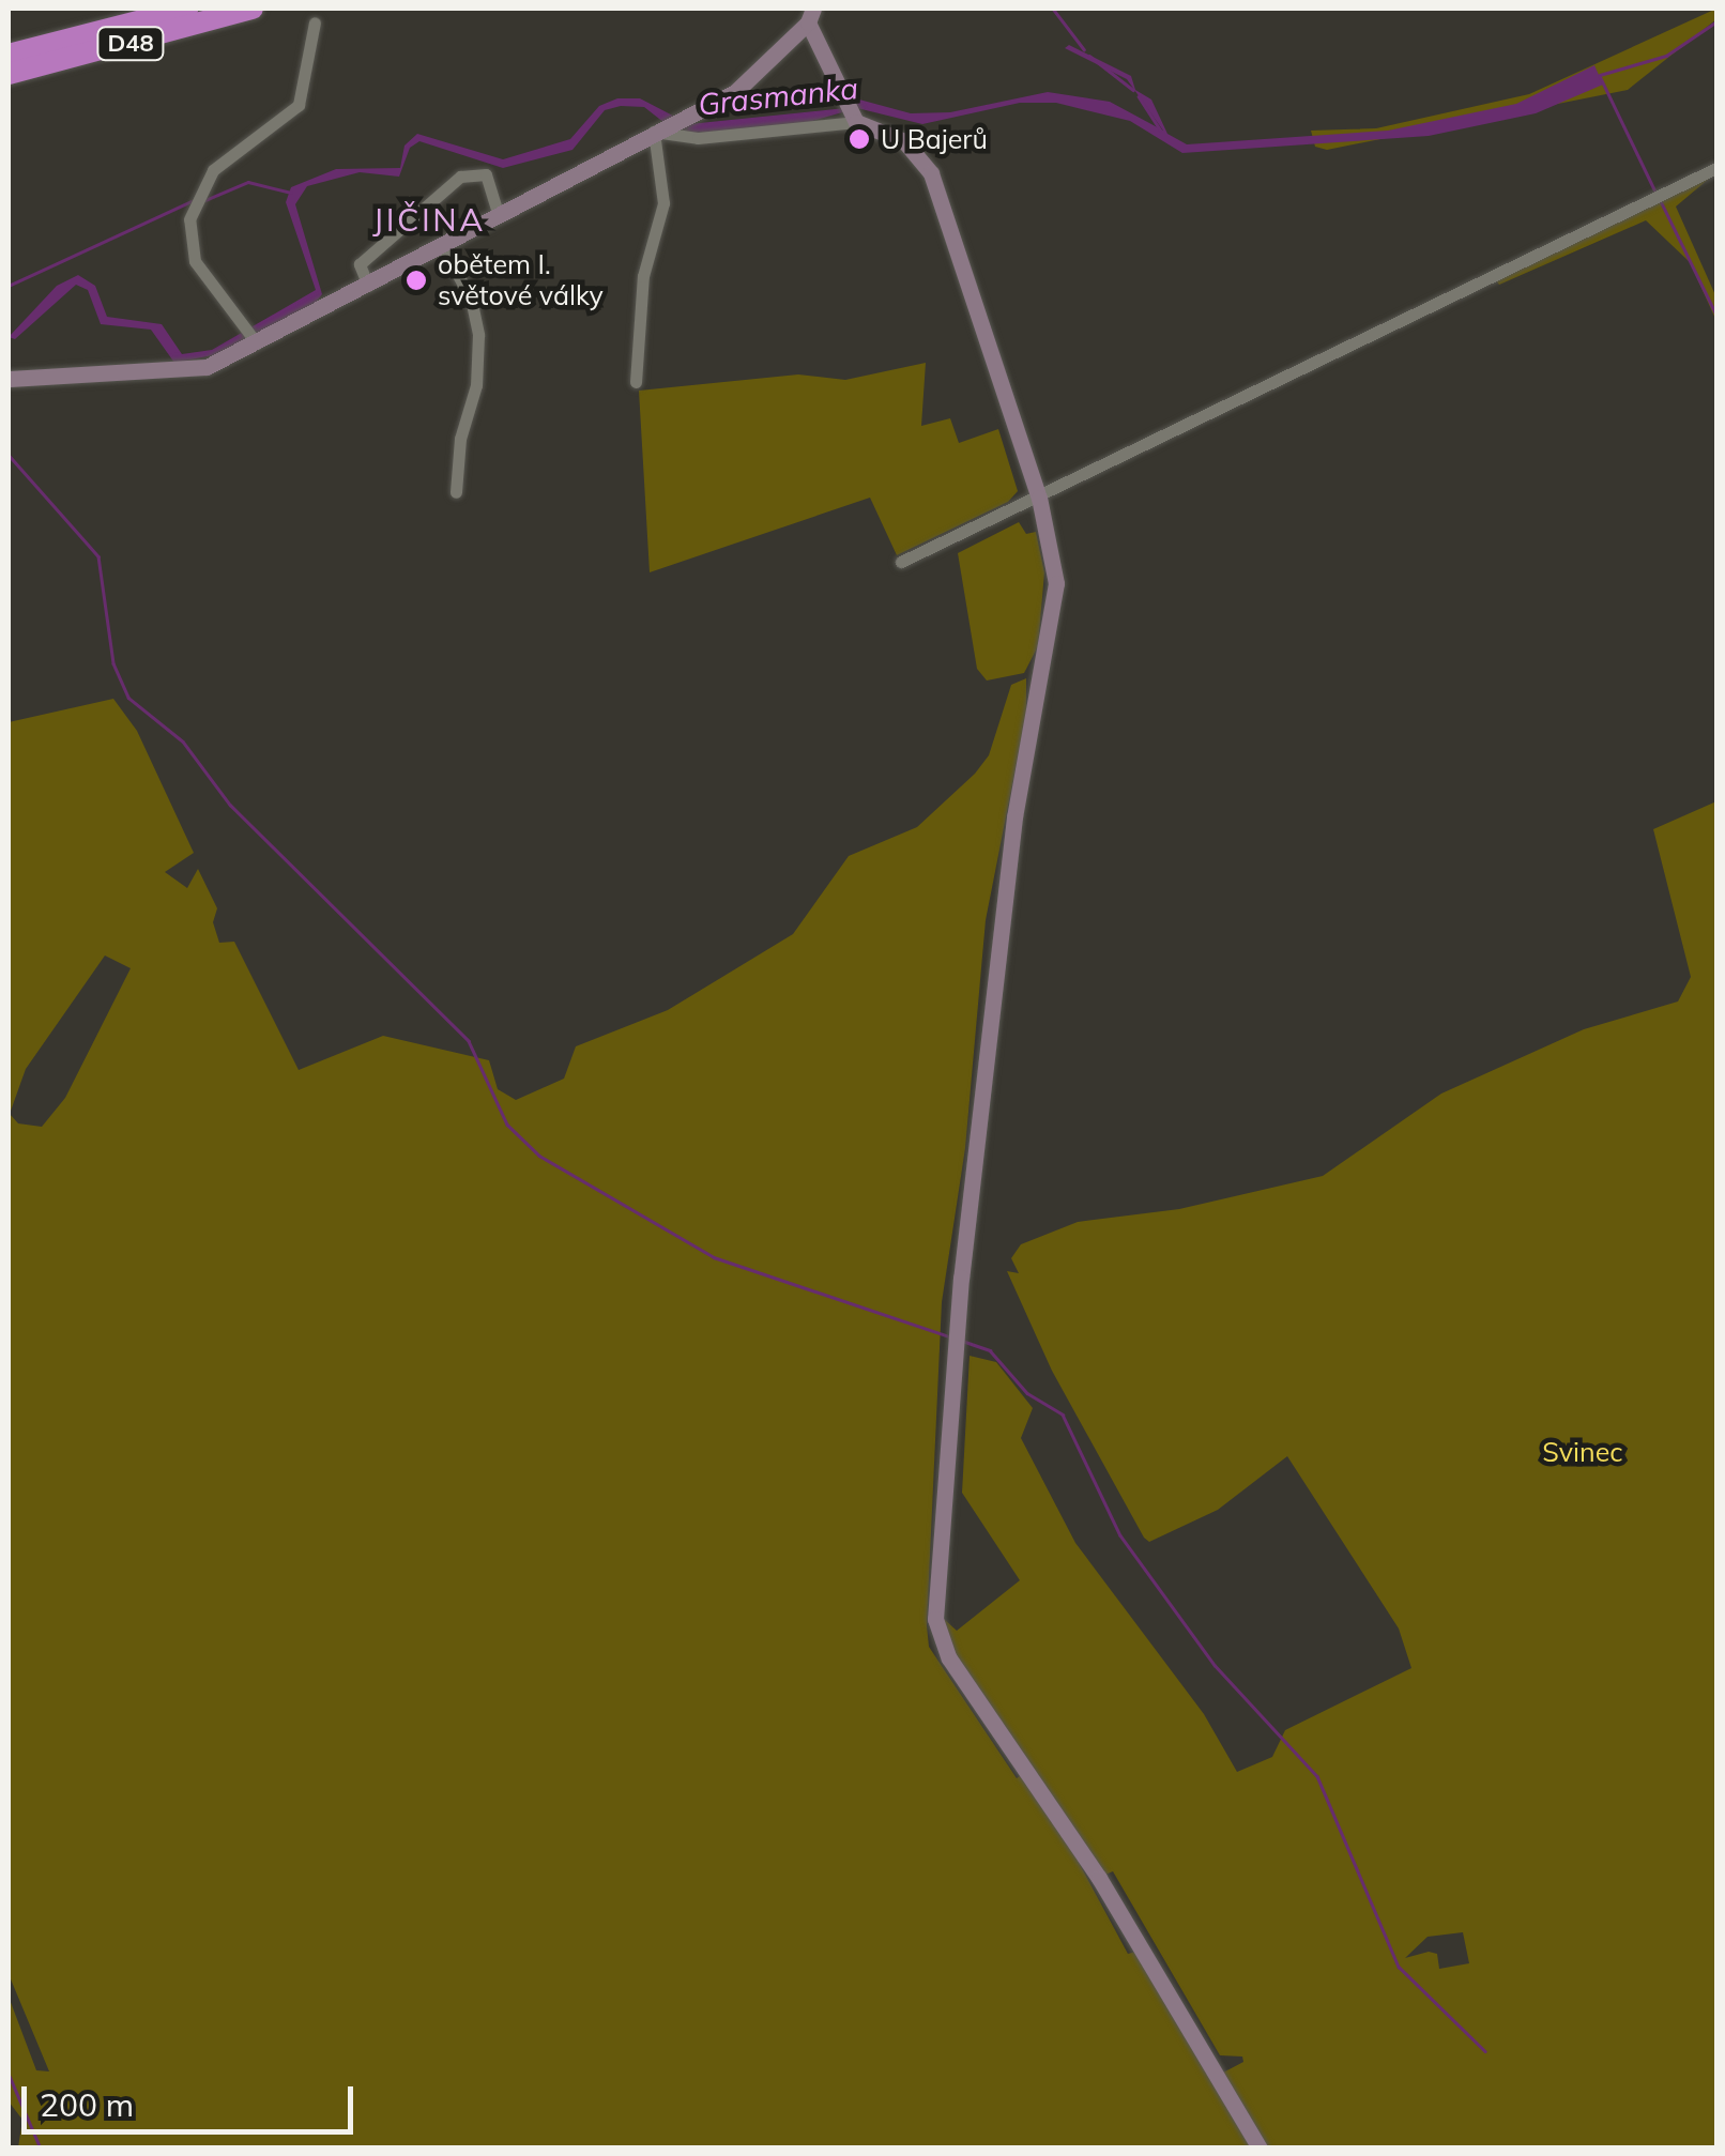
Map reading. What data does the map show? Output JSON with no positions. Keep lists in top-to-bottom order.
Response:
{
  "streets": {
    "highway": ["D48"]
  },
  "districts": ["JIČINA"],
  "water": ["Grasmanka"],
  "parks": ["Svinec"],
  "places": ["U Bajerů", "obětem I. světové války"],
  "scale_bar": "200 m"
}
